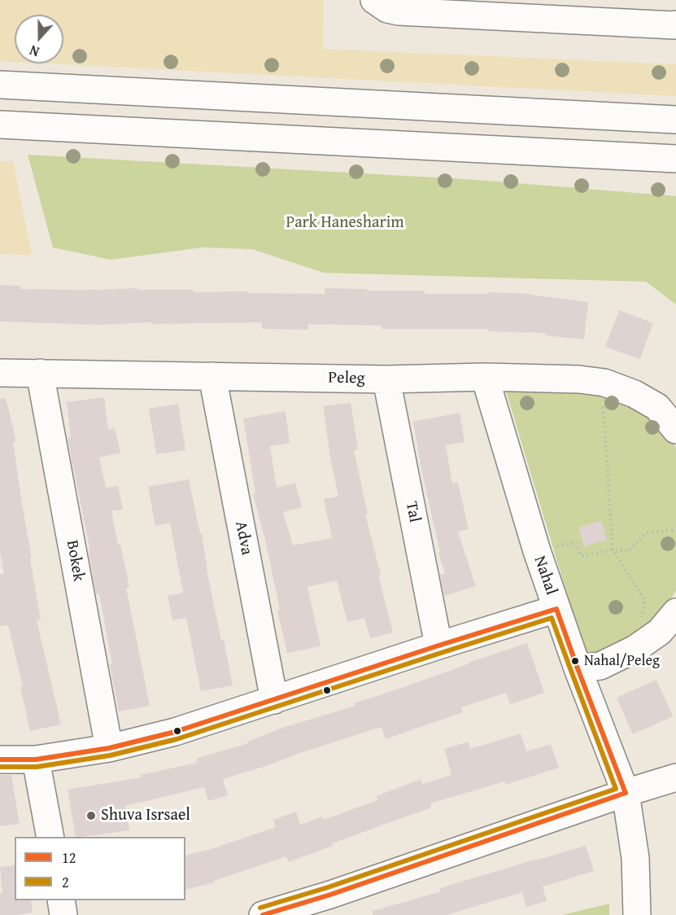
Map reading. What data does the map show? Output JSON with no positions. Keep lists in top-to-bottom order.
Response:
{
  "streets": {
    "main road": [
      "Peleg",
      "Tal",
      "Adva",
      "Bokek",
      "Nahal"
    ]
  },
  "crossings": [
    ["Peleg", "Tal"],
    ["Peleg", "Adva"],
    ["Peleg", "Bokek"],
    ["Peleg", "Nahal"]
  ],
  "parks": ["Park Hanesharim"],
  "places": ["Nahal/Peleg", "Shuva Isrsael"],
  "lines": ["transit line 12", "transit line 2"],
  "legend": ["12", "2"],
  "north": "bottom"
}
